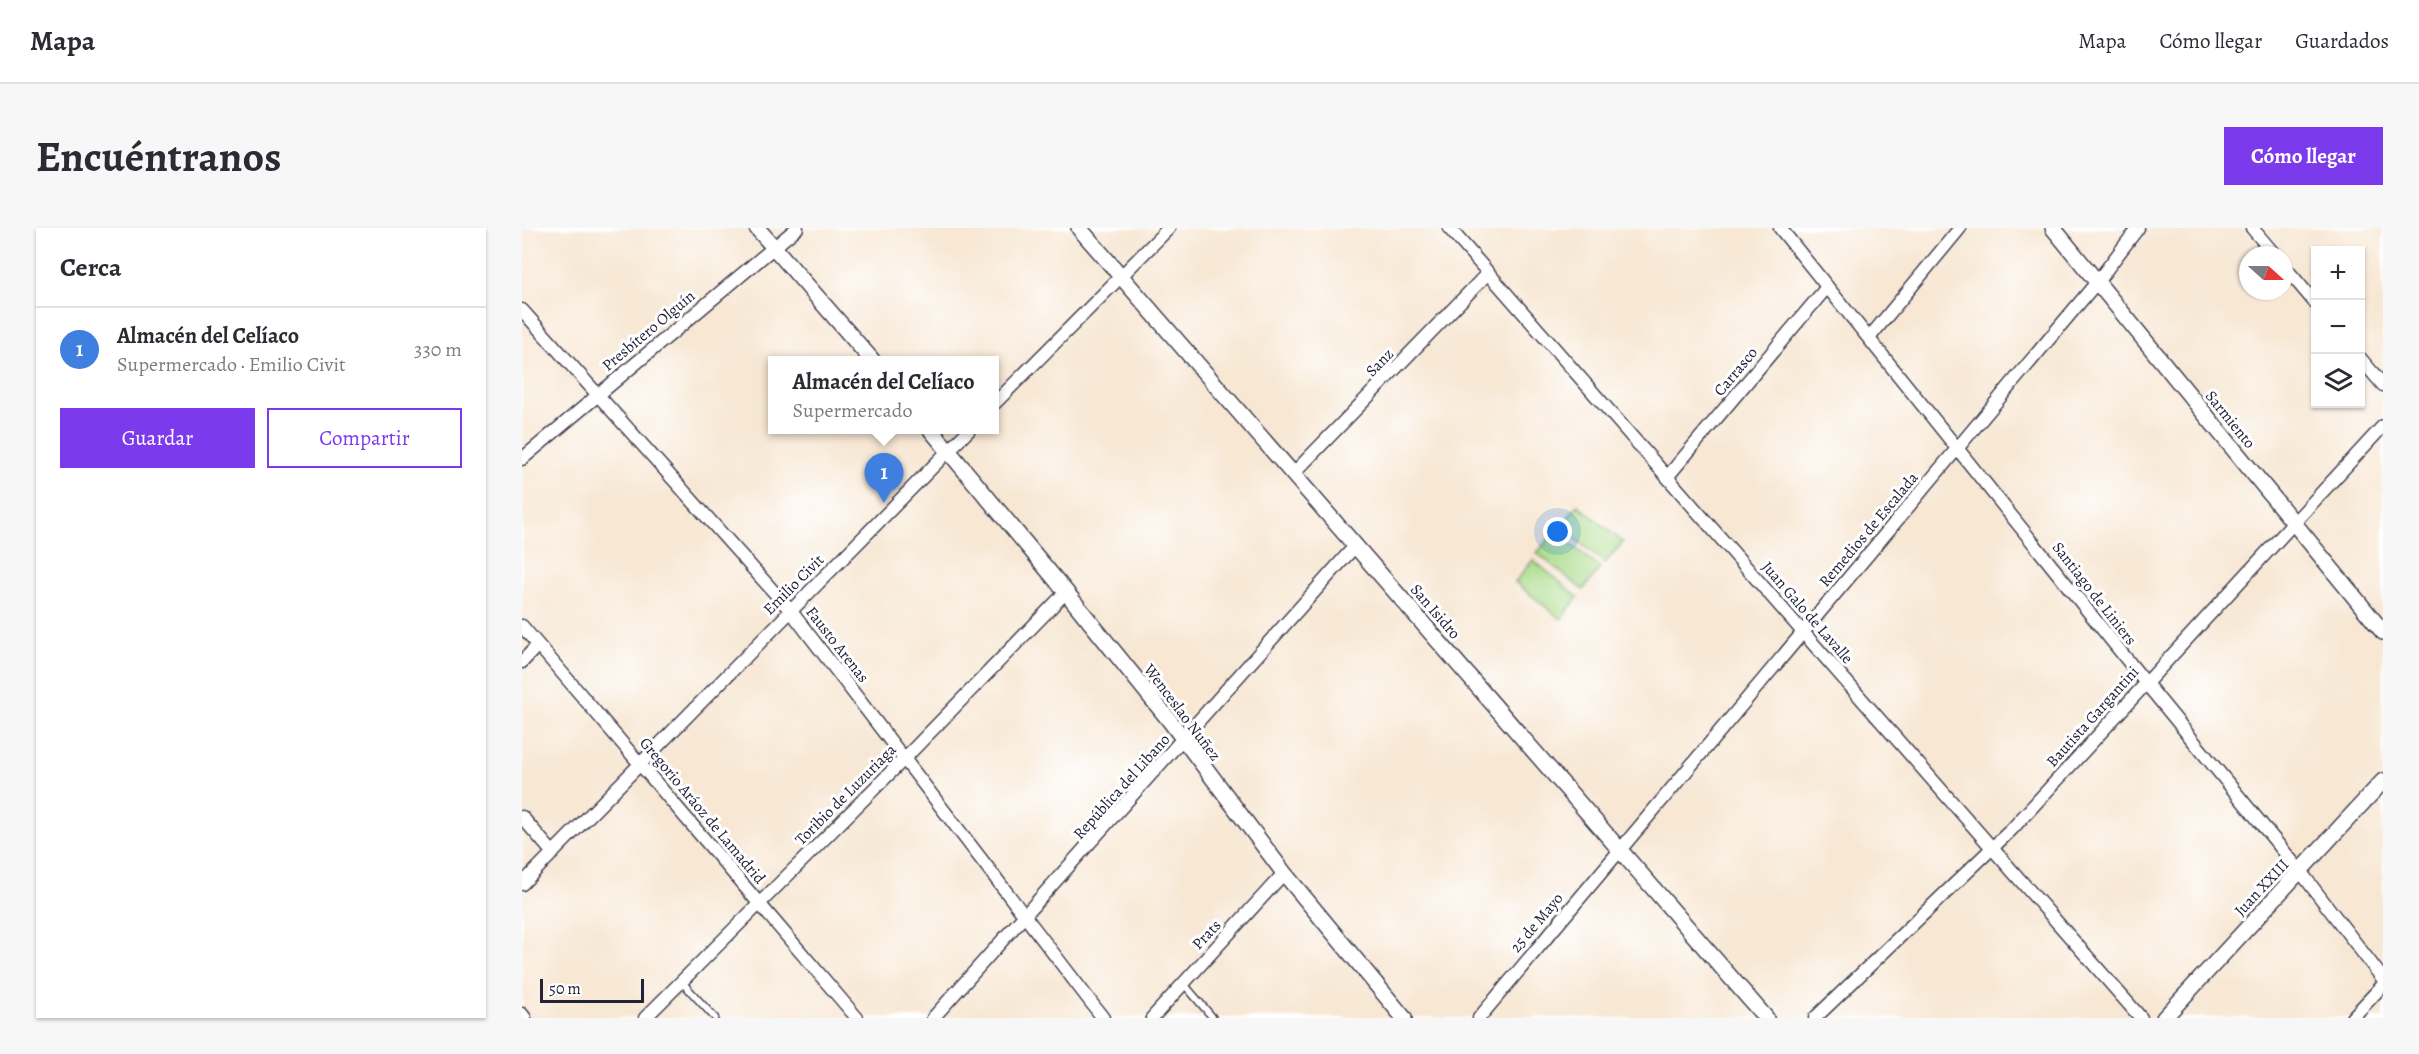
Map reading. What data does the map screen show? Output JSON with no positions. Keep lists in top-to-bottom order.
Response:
{
  "streets": {
    "street": [
      "Presbítero Olguín",
      "Sanz",
      "Carrasco",
      "Sarmiento",
      "Remedios de Escalada",
      "Emilio Civit",
      "Santiago de Liniers",
      "San Isidro",
      "Juan Galo de Lavalle",
      "Fausto Arenas",
      "Wenceslao Nuñez",
      "Bautista Gargantini",
      "República del Libano",
      "Toribio de Luzuriaga",
      "Gregorio Aráoz de Lamadrid",
      "Juan XXIII",
      "25 de Mayo",
      "Prats"
    ]
  },
  "crossings": [
    ["Presbítero Olguín", "Fausto Arenas"],
    ["Sanz", "San Isidro"],
    ["Sanz", "Juan Galo de Lavalle"],
    ["Carrasco", "Santiago de Liniers"],
    ["Carrasco", "Juan Galo de Lavalle"],
    ["Sarmiento", "Remedios de Escalada"],
    ["Sarmiento", "Bautista Gargantini"],
    ["Remedios de Escalada", "Santiago de Liniers"],
    ["Remedios de Escalada", "San Isidro"],
    ["Remedios de Escalada", "Juan Galo de Lavalle"],
    ["Remedios de Escalada", "25 de Mayo"],
    ["Emilio Civit", "Fausto Arenas"],
    ["Emilio Civit", "Wenceslao Nuñez"],
    ["Emilio Civit", "Gregorio Aráoz de Lamadrid"],
    ["Santiago de Liniers", "Bautista Gargantini"],
    ["Santiago de Liniers", "Juan XXIII"],
    ["San Isidro", "República del Libano"],
    ["San Isidro", "25 de Mayo"],
    ["Juan Galo de Lavalle", "Bautista Gargantini"],
    ["Fausto Arenas", "República del Libano"],
    ["Fausto Arenas", "Toribio de Luzuriaga"],
    ["Wenceslao Nuñez", "República del Libano"],
    ["Wenceslao Nuñez", "Toribio de Luzuriaga"],
    ["Wenceslao Nuñez", "Prats"],
    ["Toribio de Luzuriaga", "Gregorio Aráoz de Lamadrid"]
  ],
  "scale_bar": "50 m",
  "north": "right",
  "page": {
    "header": "Mapa",
    "nav": ["Mapa", "Cómo llegar", "Guardados"],
    "buttons": [
      "Cómo llegar",
      ["Guardar", "Compartir"]
    ],
    "title": "Encuéntranos",
    "heading": "Cerca",
    "map_buttons": ["+", "−"],
    "list": [
      {
        "mark": "1",
        "name": "Almacén del Celíaco",
        "note": "Supermercado · Emilio Civit",
        "value": "330 m"
      }
    ],
    "popup": ["Almacén del Celíaco", "Supermercado"],
    "pins": "1",
    "scale": "50 m"
  }
}
